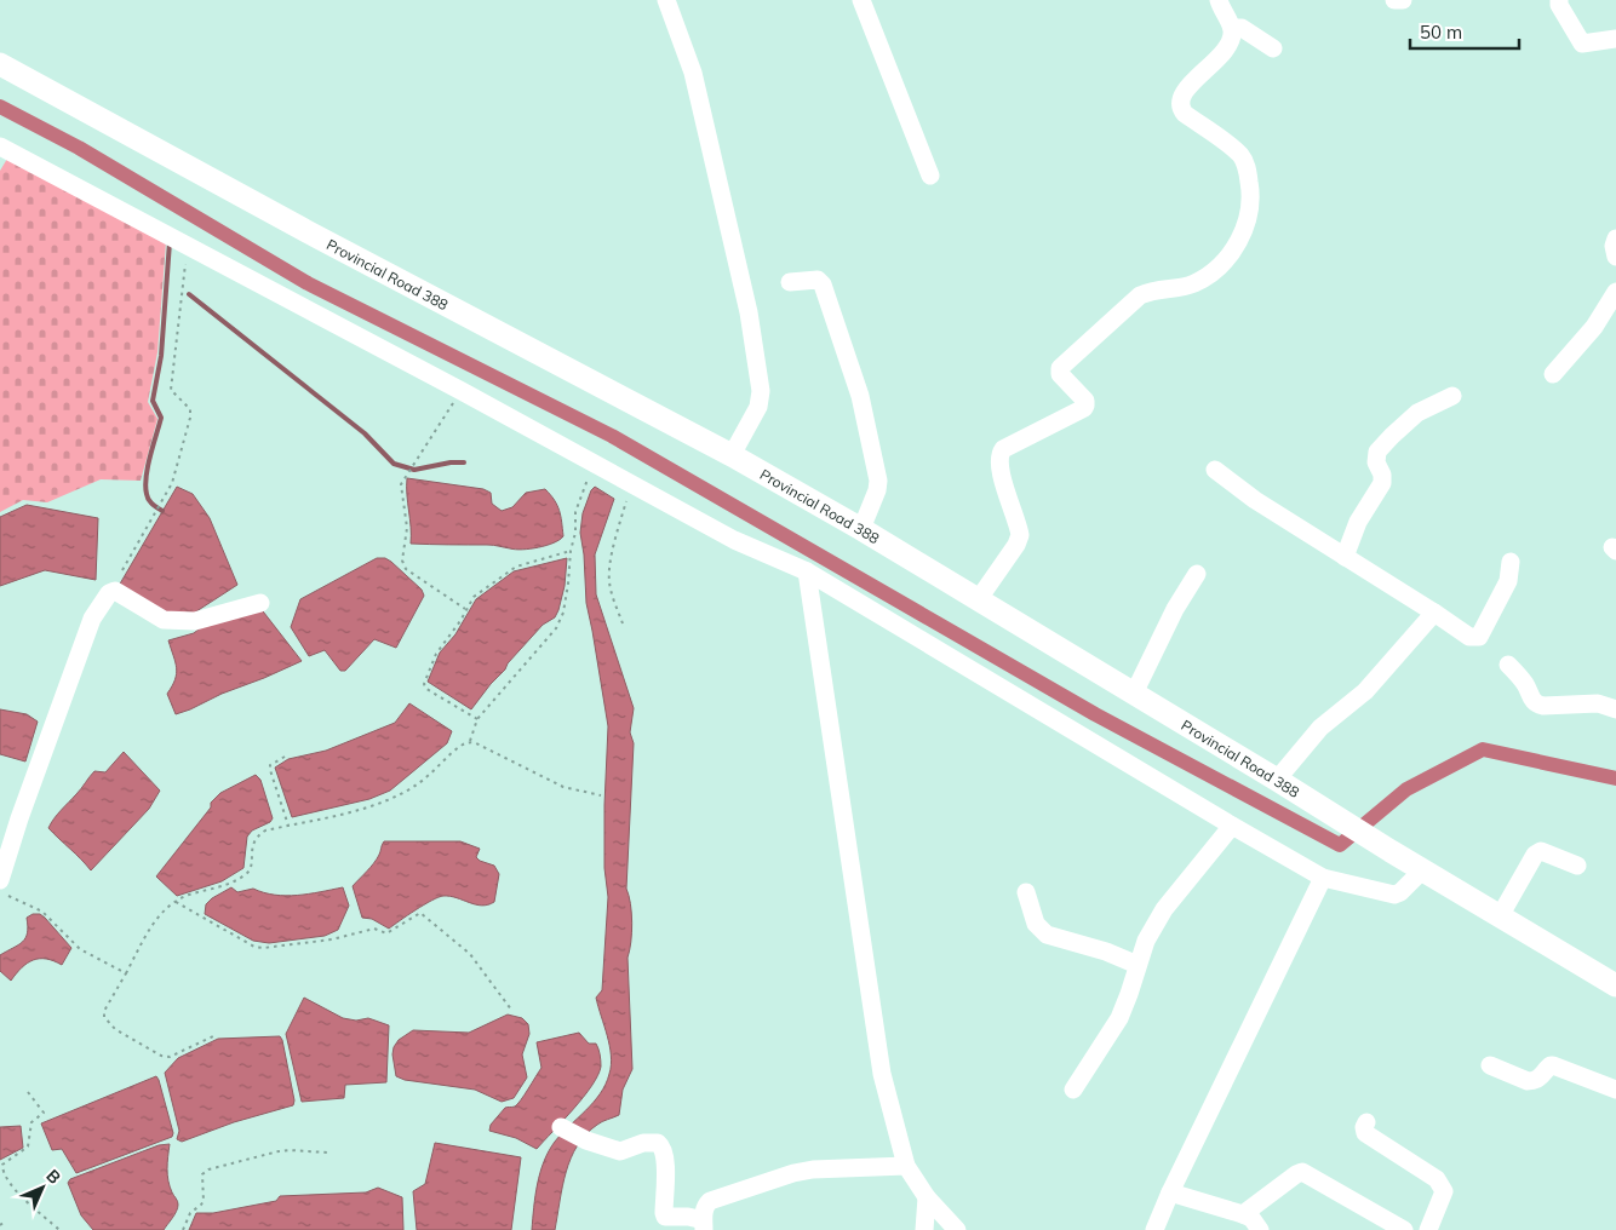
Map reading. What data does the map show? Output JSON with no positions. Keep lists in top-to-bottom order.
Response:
{
  "streets": {
    "main road": ["Provincial Road 388"]
  },
  "scale_bar": "50 m",
  "north": "top right"
}
